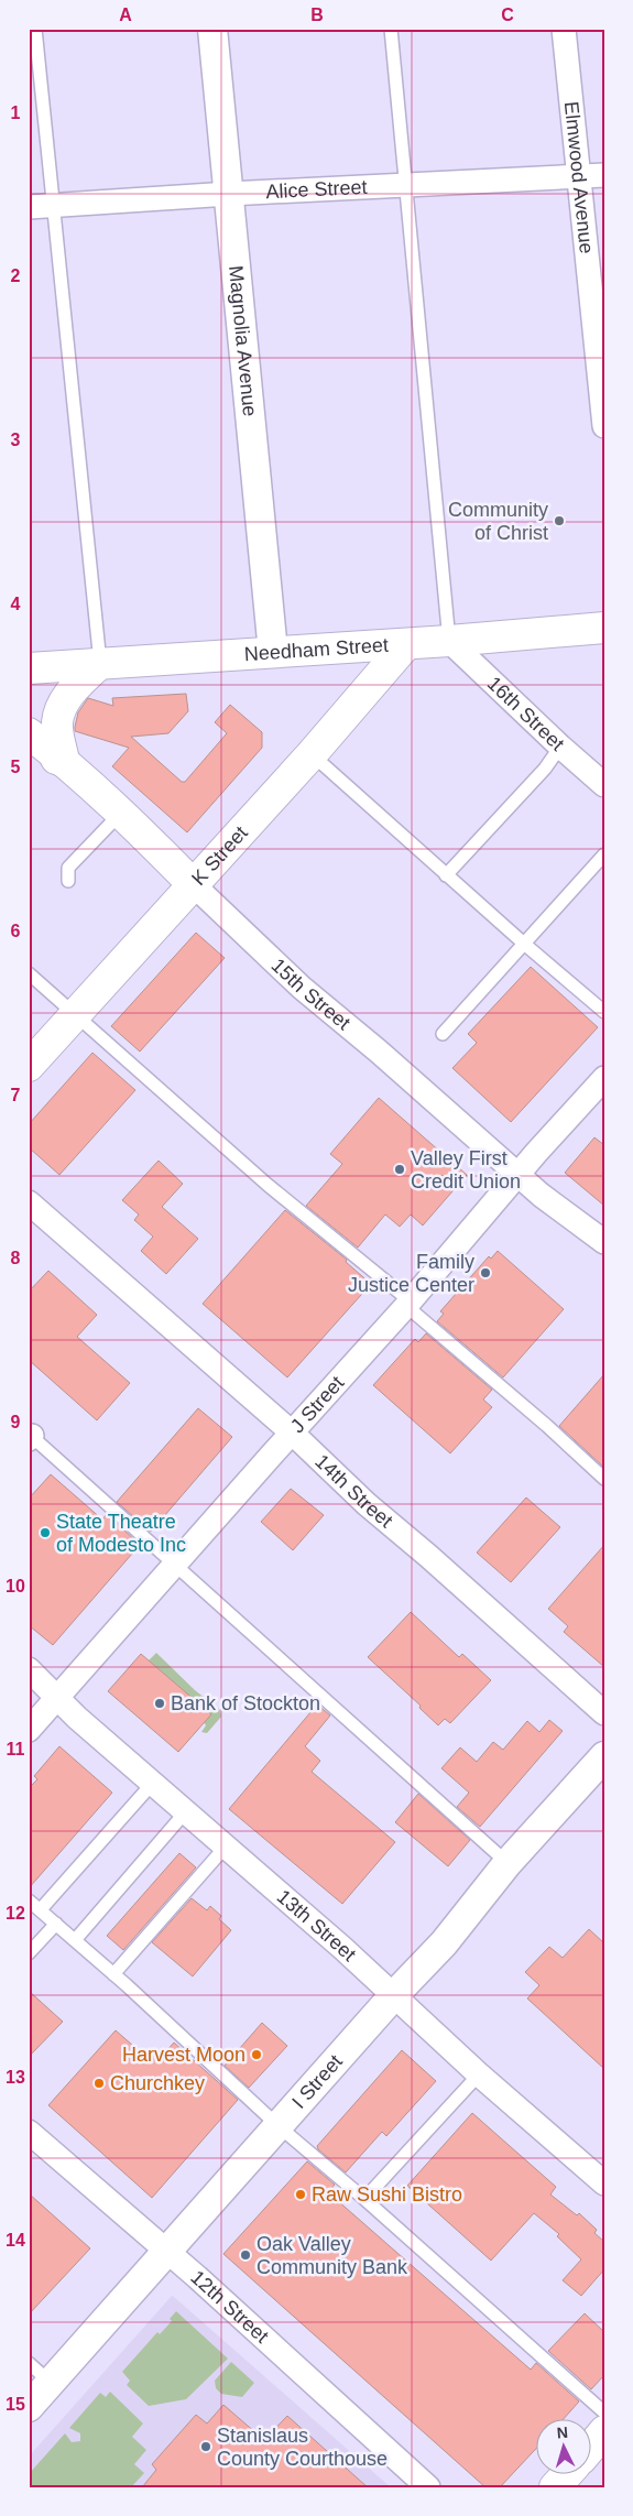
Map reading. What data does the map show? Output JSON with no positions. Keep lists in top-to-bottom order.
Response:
{
  "streets": {
    "main road": ["Needham Street", "K Street", "15th Street"],
    "street": [
      "Elmwood Avenue",
      "Alice Street",
      "Magnolia Avenue",
      "16th Street",
      "J Street",
      "14th Street",
      "13th Street",
      "I Street",
      "12th Street"
    ]
  },
  "crossings": [
    ["Elmwood Avenue", "Alice Street"],
    ["Alice Street", "Magnolia Avenue"],
    ["Magnolia Avenue", "Needham Street"],
    ["Needham Street", "16th Street"],
    ["Needham Street", "K Street"],
    ["K Street", "15th Street"],
    ["15th Street", "J Street"],
    ["J Street", "14th Street"],
    ["J Street", "13th Street"],
    ["13th Street", "I Street"],
    ["I Street", "12th Street"]
  ],
  "places": [
    "Community of Christ",
    "Valley First Credit Union",
    "Family Justice Center",
    "State Theatre of Modesto Inc",
    "Bank of Stockton",
    "Harvest Moon",
    "Churchkey",
    "Raw Sushi Bistro",
    "Oak Valley Community Bank",
    "Stanislaus County Courthouse"
  ],
  "north": "top",
  "grid": {
    "columns": ["A", "B", "C"],
    "rows": [
      "1",
      "2",
      "3",
      "4",
      "5",
      "6",
      "7",
      "8",
      "9",
      "10",
      "11",
      "12",
      "13",
      "14",
      "15"
    ]
  }
}
